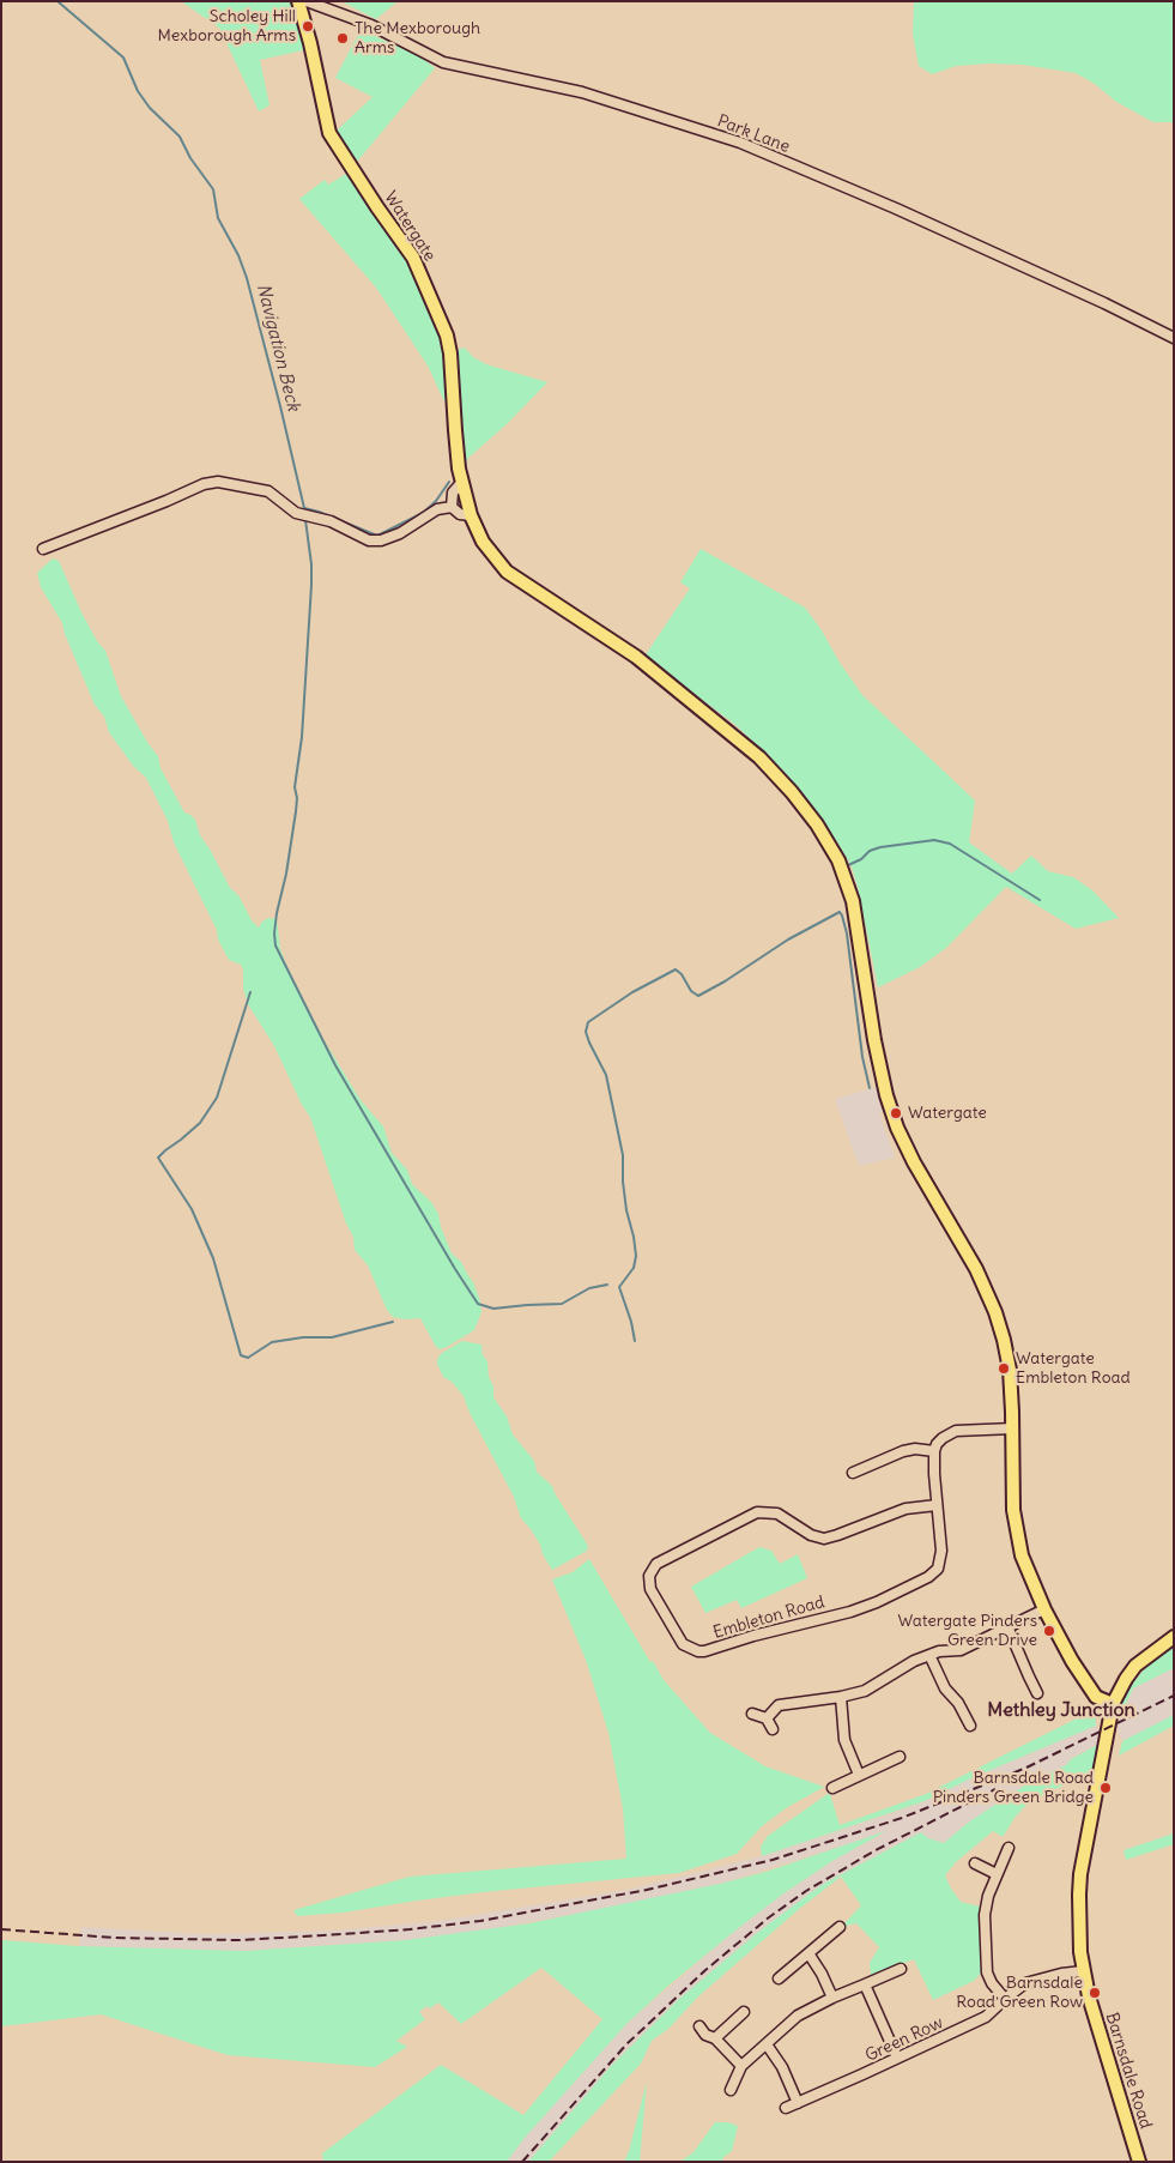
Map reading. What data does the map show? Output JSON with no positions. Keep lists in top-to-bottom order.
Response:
{
  "streets": {
    "main road": ["Watergate", "Barnsdale Road"],
    "street": ["Park Lane", "Embleton Road", "Green Row"]
  },
  "crossings": [
    ["Watergate", "Barnsdale Road"],
    ["Green Row", "Barnsdale Road"]
  ],
  "districts": ["Methley Junction"],
  "water": ["Navigation Beck"],
  "places": [
    "Scholey Hill Mexborough Arms",
    "The Mexborough Arms",
    "Watergate",
    "Watergate Embleton Road",
    "Watergate Pinders Green Drive",
    "Barnsdale Road Pinders Green Bridge",
    "Barnsdale Road Green Row"
  ]
}
